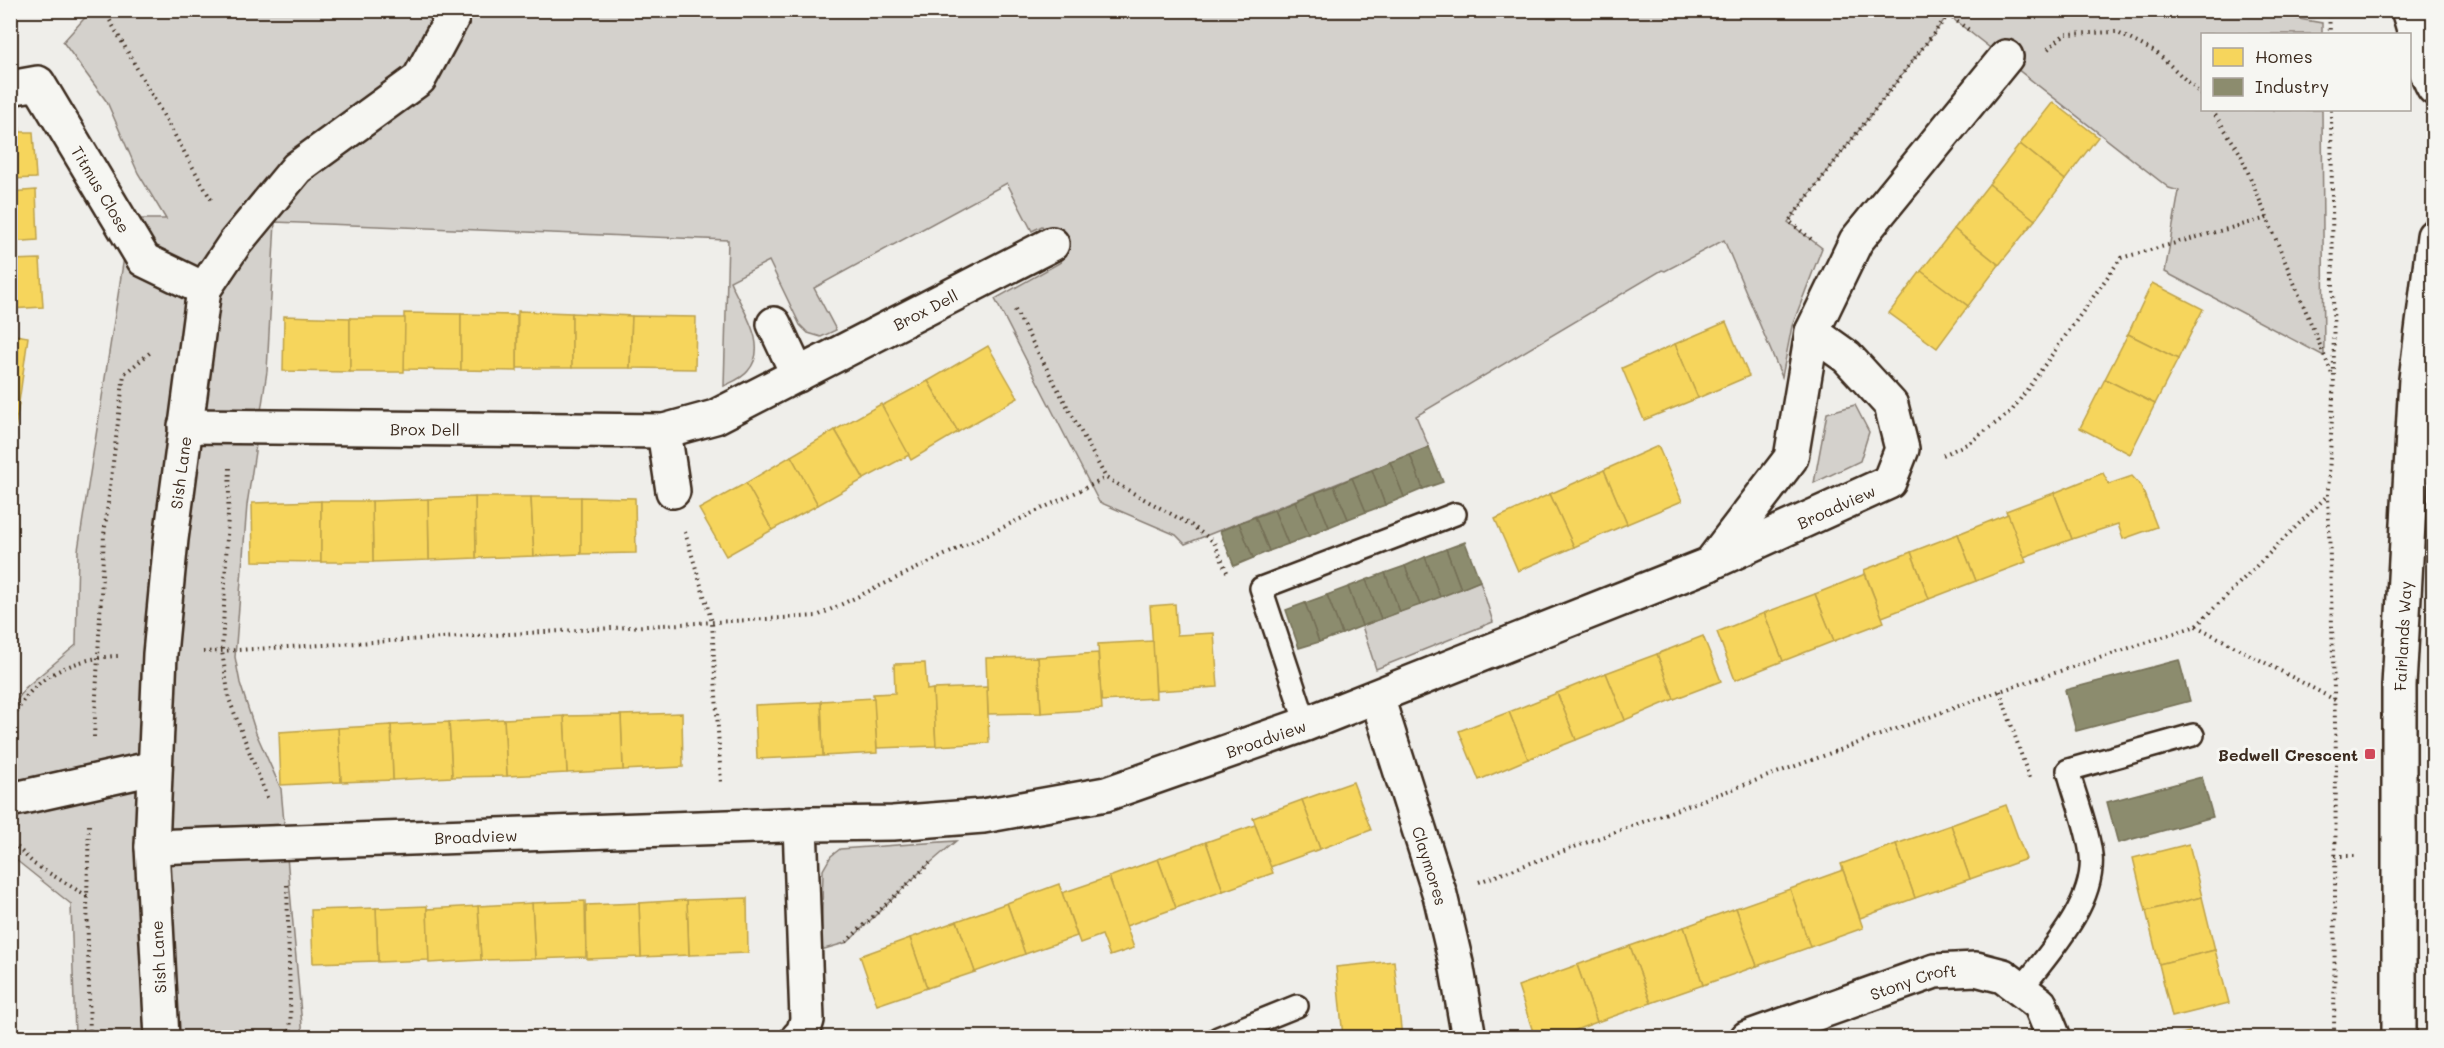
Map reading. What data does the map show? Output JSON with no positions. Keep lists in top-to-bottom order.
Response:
{
  "streets": {
    "street": [
      "Titmus Close",
      "Brox Dell",
      "Sish Lane",
      "Broadview",
      "Fairlands Way",
      "Claymores",
      "Stony Croft"
    ]
  },
  "crossings": [
    ["Titmus Close", "Sish Lane"],
    ["Brox Dell", "Sish Lane"],
    ["Sish Lane", "Broadview"],
    ["Broadview", "Claymores"]
  ],
  "places": {
    "transit": ["Bedwell Crescent"]
  },
  "legend": ["Homes", "Industry"]
}
